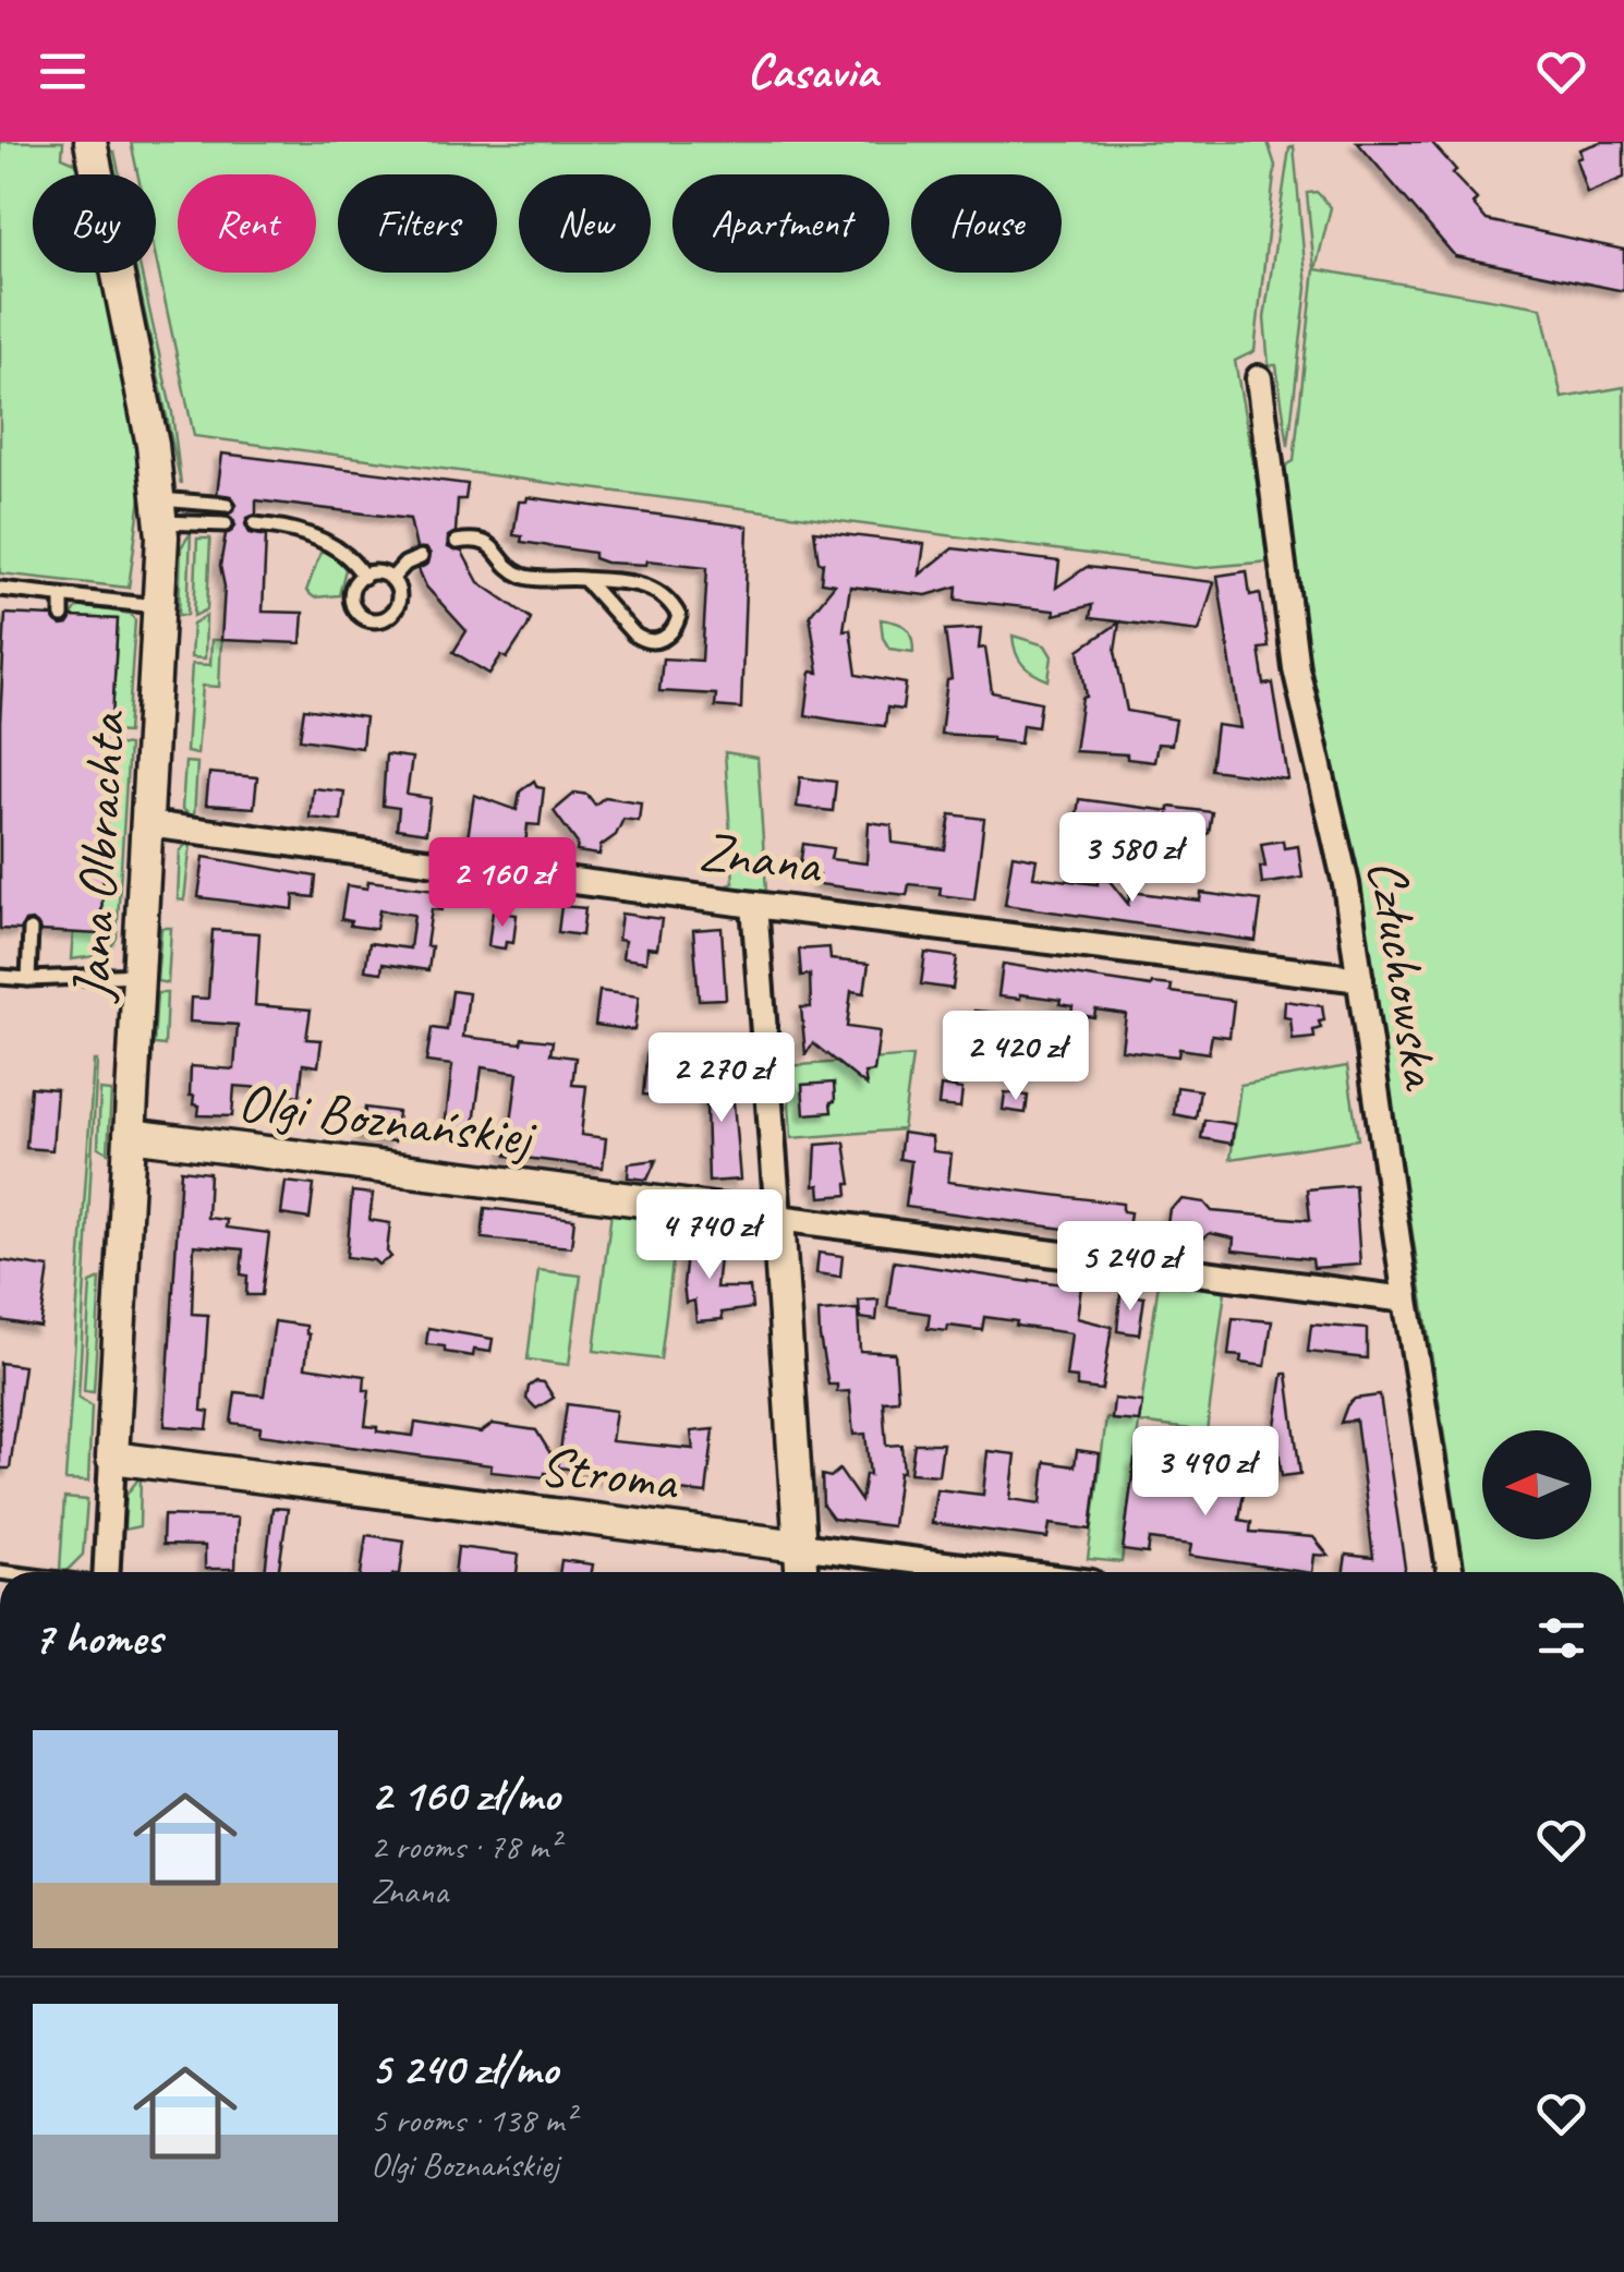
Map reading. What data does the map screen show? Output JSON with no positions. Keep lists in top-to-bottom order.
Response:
{
  "streets": {
    "street": [
      "Znana",
      "Jana Olbrachta",
      "Człuchowska",
      "Olgi Boznańskiej",
      "Stroma"
    ]
  },
  "crossings": [
    ["Znana", "Jana Olbrachta"],
    ["Znana", "Człuchowska"],
    ["Jana Olbrachta", "Olgi Boznańskiej"],
    ["Jana Olbrachta", "Stroma"],
    ["Człuchowska", "Olgi Boznańskiej"]
  ],
  "north": "left",
  "page": {
    "header": "Casavia",
    "chip": [
      "Buy",
      "Rent",
      "Filters",
      "New",
      "Apartment",
      "House"
    ],
    "price": [
      "3 580 zł",
      "2 160 zł",
      "2 420 zł",
      "2 270 zł",
      "4 740 zł",
      "5 240 zł",
      "3 490 zł"
    ],
    "heading": "7 homes",
    "list": [
      {
        "name": "2 160 zł/mo",
        "note": "2 rooms · 78 m² · Znana"
      },
      {
        "name": "5 240 zł/mo",
        "note": "5 rooms · 138 m² · Olgi Boznańskiej"
      }
    ]
  }
}
